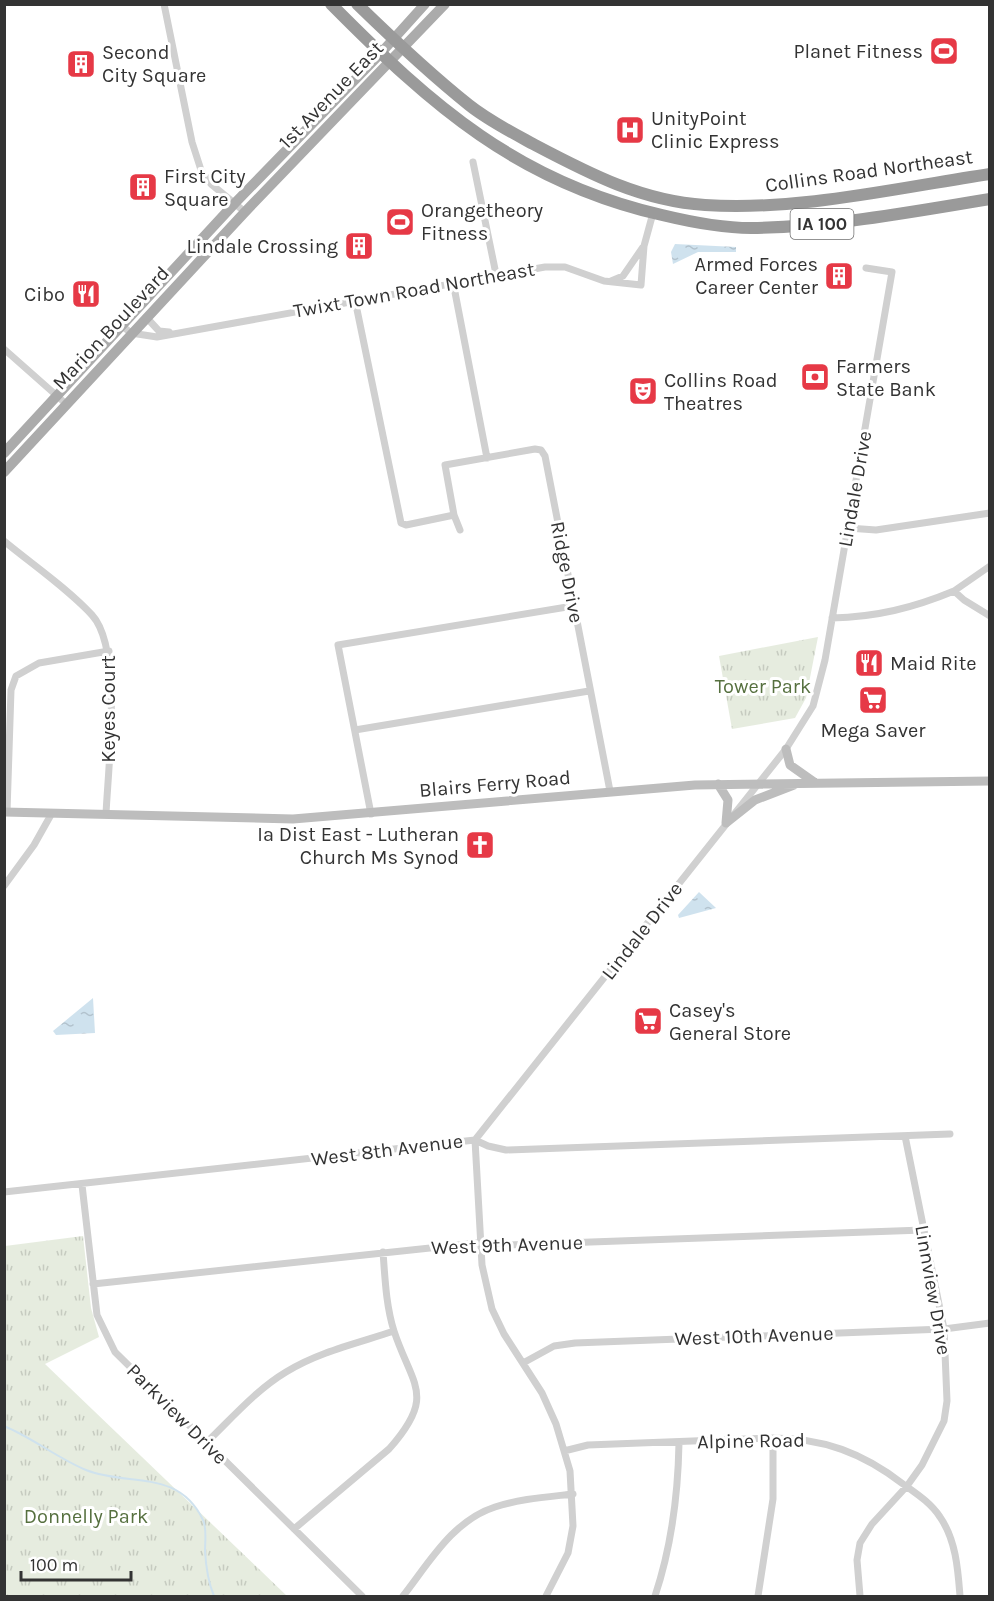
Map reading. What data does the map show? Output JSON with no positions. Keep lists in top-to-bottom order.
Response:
{
  "streets": {
    "highway": ["Collins Road Northeast", "IA 100"],
    "main road": ["1st Avenue East", "Marion Boulevard", "Blairs Ferry Road"],
    "street": [
      "Twixt Town Road Northeast",
      "Lindale Drive",
      "Ridge Drive",
      "Keyes Court",
      "West 8th Avenue",
      "West 9th Avenue",
      "Linnview Drive",
      "West 10th Avenue",
      "Parkview Drive",
      "Alpine Road"
    ]
  },
  "crossings": [
    ["1st Avenue East", "Collins Road Northeast"],
    ["1st Avenue East", "IA 100"],
    ["1st Avenue East", "Marion Boulevard"],
    ["Collins Road Northeast", "IA 100"],
    ["IA 100", "Twixt Town Road Northeast"],
    ["Twixt Town Road Northeast", "Marion Boulevard"],
    ["Lindale Drive", "Blairs Ferry Road"],
    ["Lindale Drive", "West 8th Avenue"],
    ["Ridge Drive", "Blairs Ferry Road"],
    ["Keyes Court", "Blairs Ferry Road"],
    ["West 8th Avenue", "Linnview Drive"],
    ["West 8th Avenue", "Parkview Drive"],
    ["West 9th Avenue", "Linnview Drive"],
    ["West 9th Avenue", "Parkview Drive"],
    ["Linnview Drive", "West 10th Avenue"],
    ["Linnview Drive", "Alpine Road"]
  ],
  "parks": ["Tower Park", "Donnelly Park"],
  "places": {
    "sports": ["Planet Fitness", "Orangetheory Fitness"],
    "building": [
      "Second City Square",
      "First City Square",
      "Lindale Crossing",
      "Armed Forces Career Center"
    ],
    "hospital": ["UnityPoint Clinic Express"],
    "restaurant": ["Cibo", "Maid Rite"],
    "bank": ["Farmers State Bank"],
    "theatre": ["Collins Road Theatres"],
    "supermarket": ["Mega Saver", "Casey's General Store"],
    "church": ["Ia Dist East - Lutheran Church Ms Synod"]
  },
  "scale_bar": "100 m"
}
